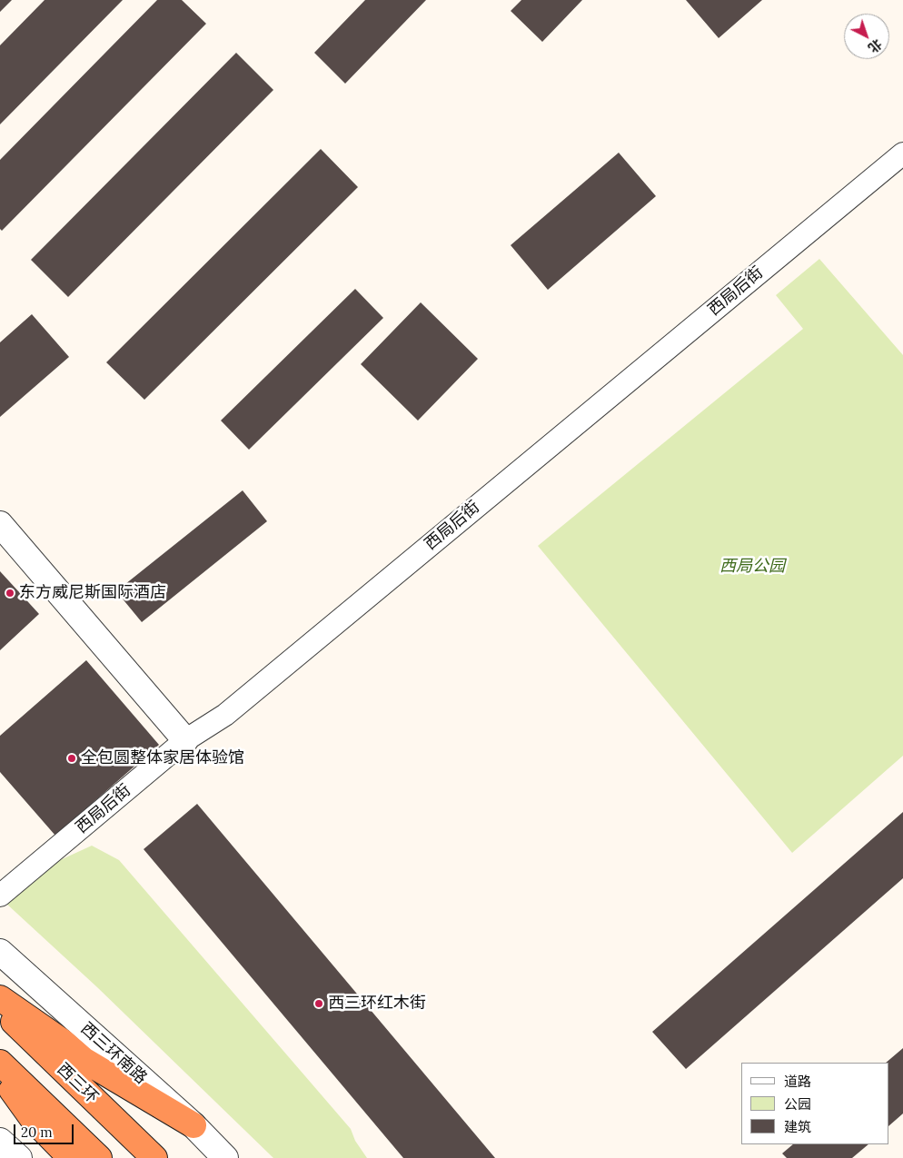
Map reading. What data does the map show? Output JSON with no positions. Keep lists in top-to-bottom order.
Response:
{
  "streets": {
    "highway": ["西三环"],
    "street": ["西局后街", "西三环南路"]
  },
  "parks": ["西局公园"],
  "places": ["东方威尼斯国际酒店", "全包圆整体家居体验馆", "西三环红木街"],
  "legend": ["道路", "公园", "建筑"],
  "scale_bar": "20 m",
  "north": "bottom right"
}
